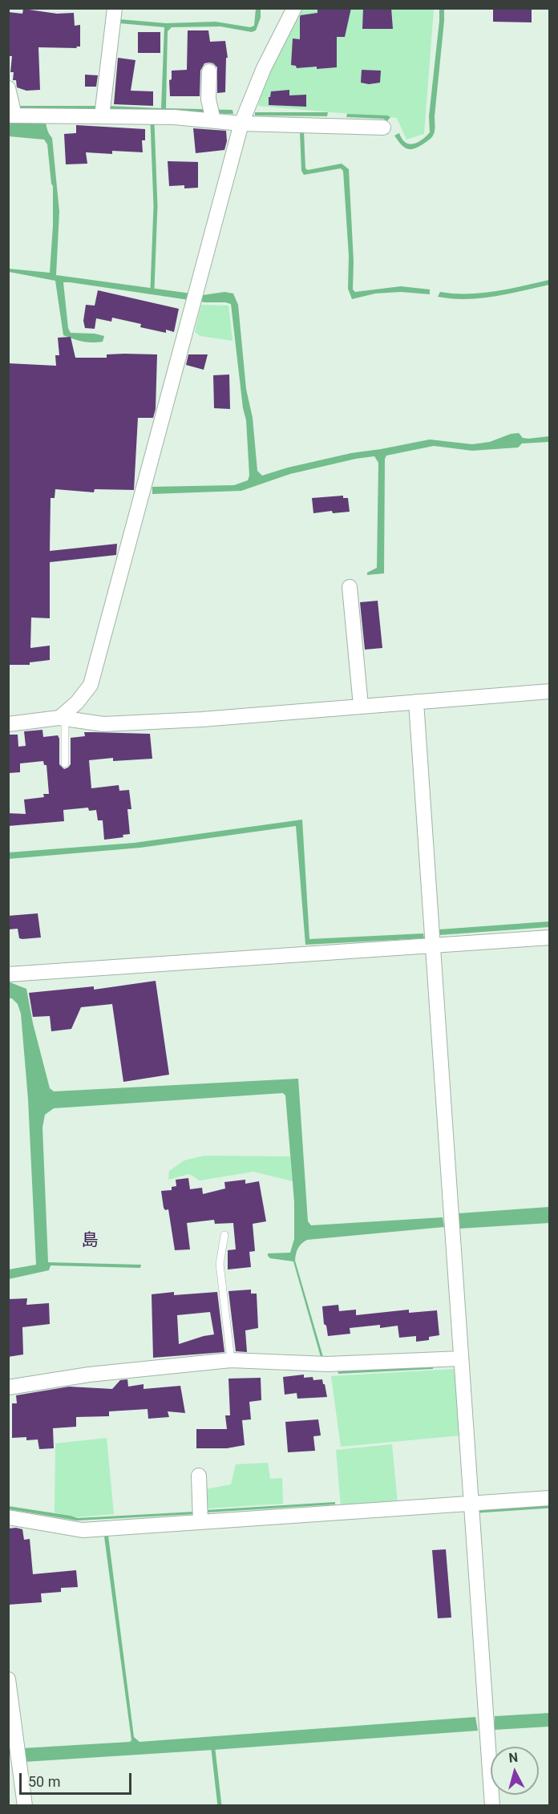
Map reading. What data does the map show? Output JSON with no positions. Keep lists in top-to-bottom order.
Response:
{
  "districts": ["島"],
  "scale_bar": "50 m",
  "north": "top"
}
